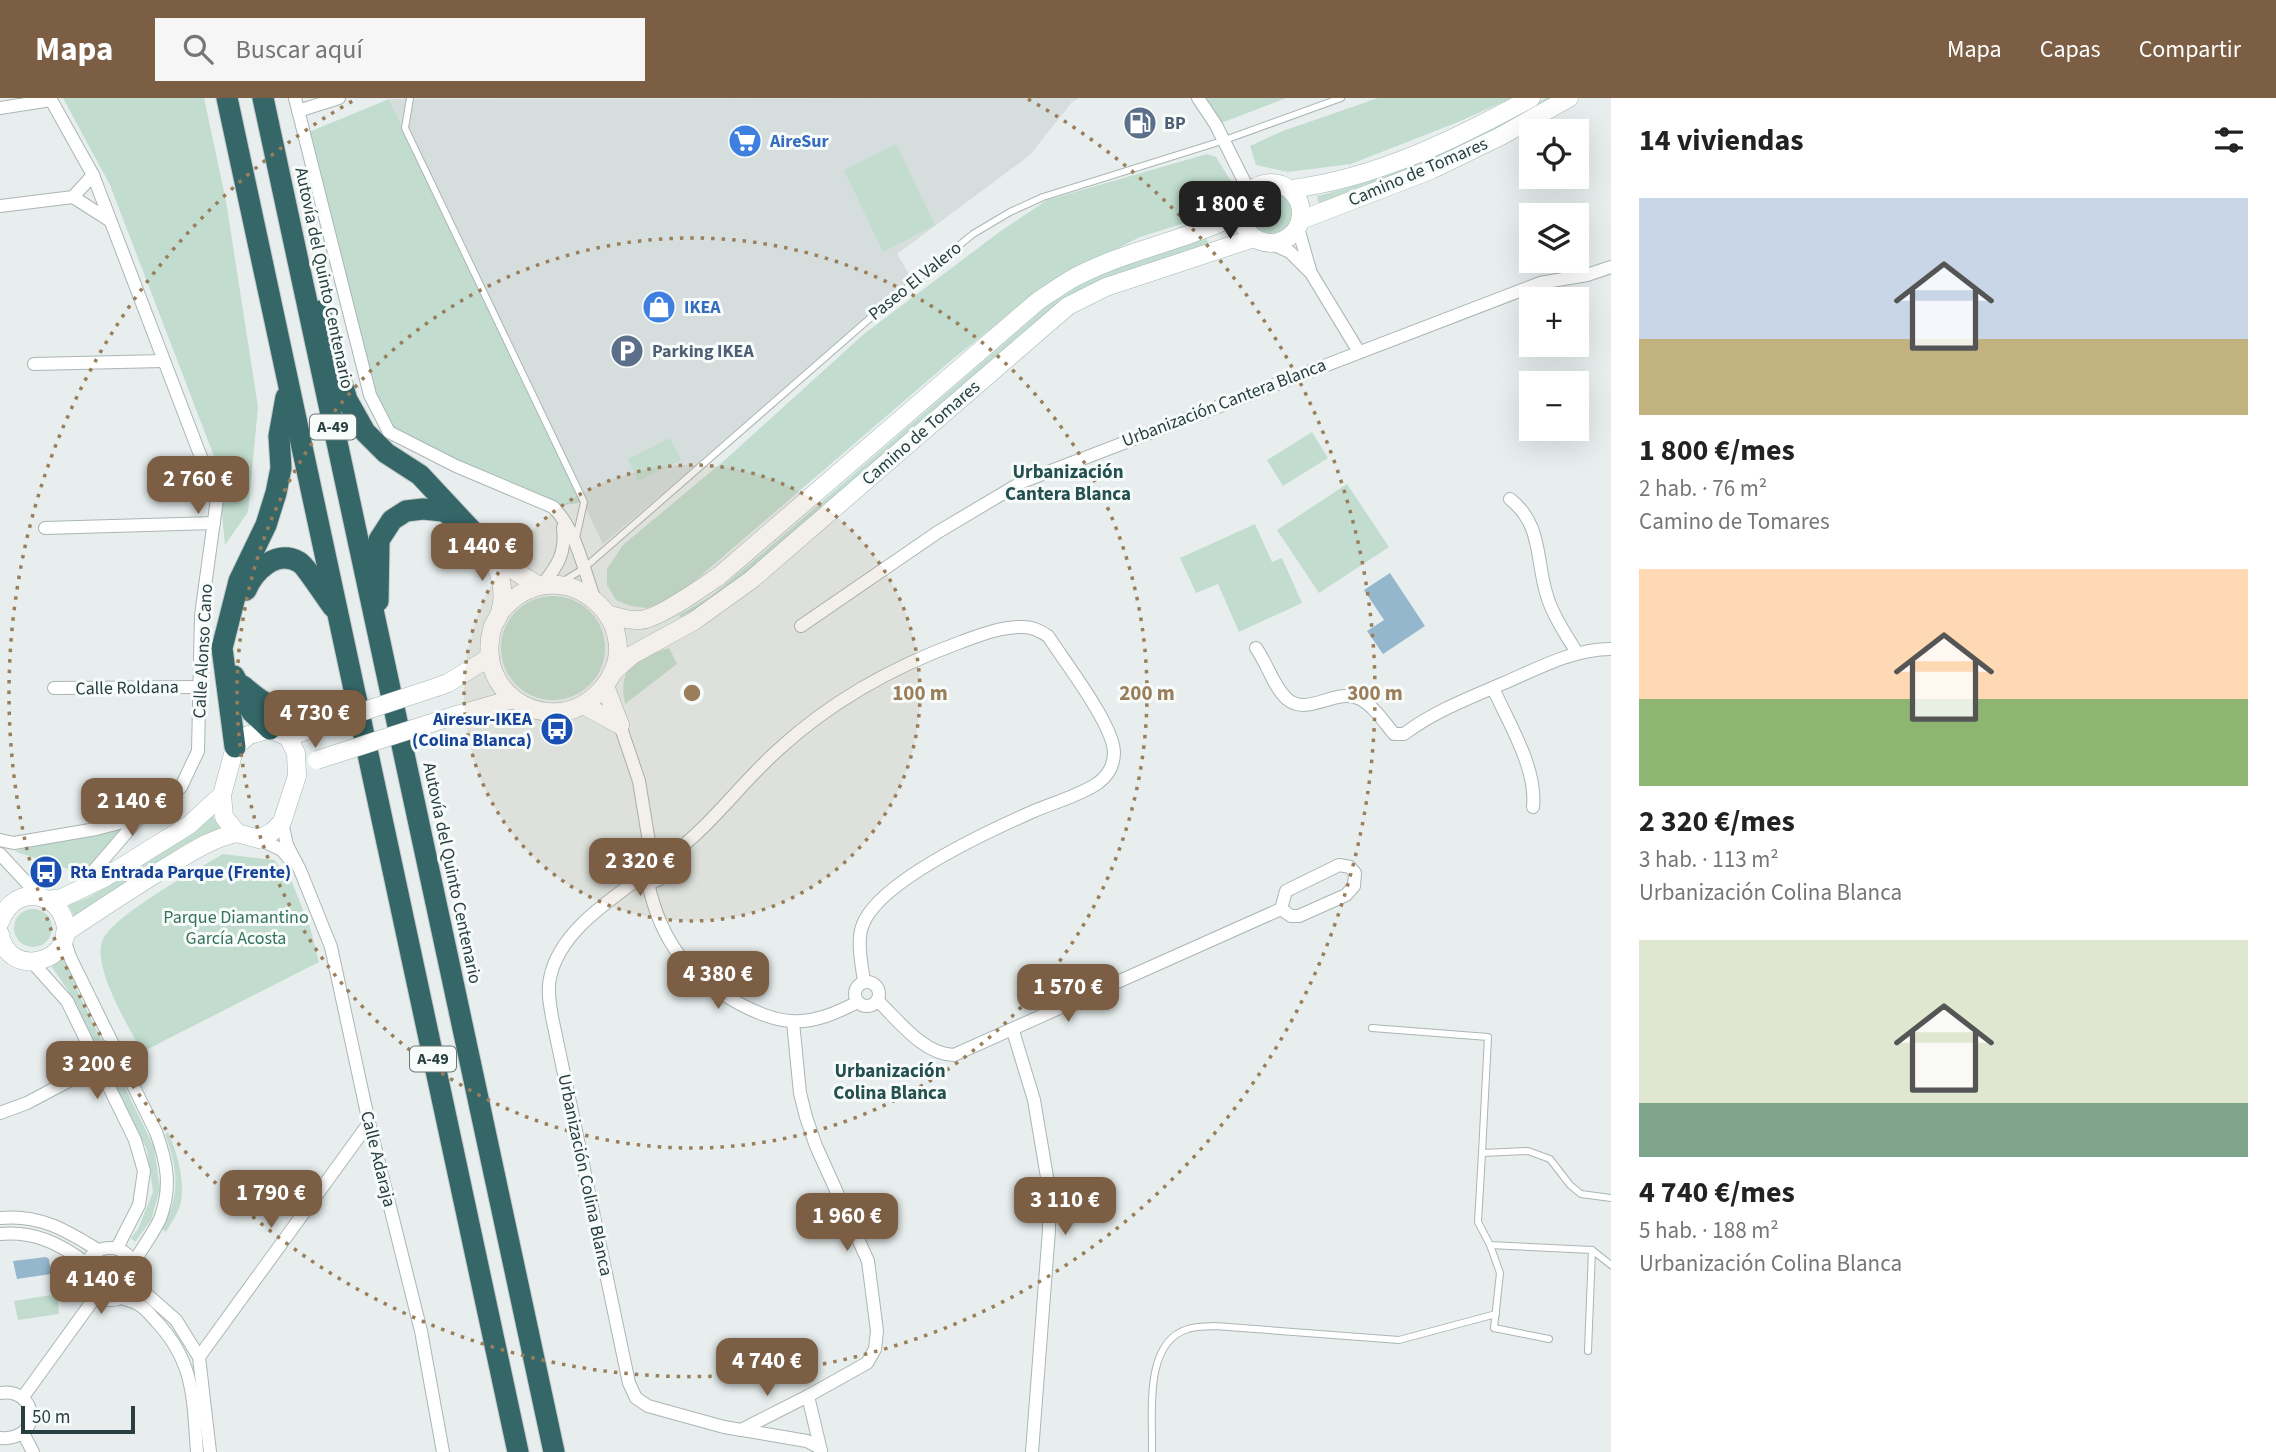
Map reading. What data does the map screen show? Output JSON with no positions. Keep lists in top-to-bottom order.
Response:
{
  "streets": {
    "highway": ["Autovía del Quinto Centenario", "A-49"],
    "street": [
      "Camino de Tomares",
      "Urbanización Cantera Blanca",
      "Calle Alonso Cano",
      "Calle Roldana",
      "Calle Adaraja",
      "Urbanización Colina Blanca"
    ],
    "lane": ["Paseo El Valero"]
  },
  "crossings": [
    ["Camino de Tomares", "Paseo El Valero"],
    ["Calle Alonso Cano", "Calle Roldana"]
  ],
  "districts": ["Urbanización Cantera Blanca", "Urbanización Colina Blanca"],
  "parks": ["Parque Diamantino García Acosta"],
  "places": {
    "fuel station": ["BP"],
    "supermarket": ["AireSur"],
    "shop": ["IKEA"],
    "parking": ["Parking IKEA"],
    "bus stop": ["Airesur-IKEA (Colina Blanca)", "Rta Entrada Parque (Frente)"]
  },
  "scale_bar": "50 m",
  "page": {
    "header": "Mapa",
    "search": "Buscar aquí",
    "nav": ["Mapa", "Capas", "Compartir"],
    "heading": "14 viviendas",
    "map_buttons": ["+", "−"],
    "price": [
      "1 800 €",
      "2 760 €",
      "1 440 €",
      "4 730 €",
      "2 140 €",
      "2 320 €",
      "4 380 €",
      "1 570 €",
      "3 200 €",
      "1 790 €",
      "3 110 €",
      "1 960 €",
      "4 140 €",
      "4 740 €"
    ],
    "list": [
      {
        "name": "1 800 €/mes",
        "note": "2 hab. · 76 m² · Camino de Tomares"
      },
      {
        "name": "2 320 €/mes",
        "note": "3 hab. · 113 m² · Urbanización Colina Blanca"
      },
      {
        "name": "4 740 €/mes",
        "note": "5 hab. · 188 m² · Urbanización Colina Blanca"
      }
    ],
    "scale": "50 m"
  },
  "rings": ["100 m", "200 m", "300 m"]
}
